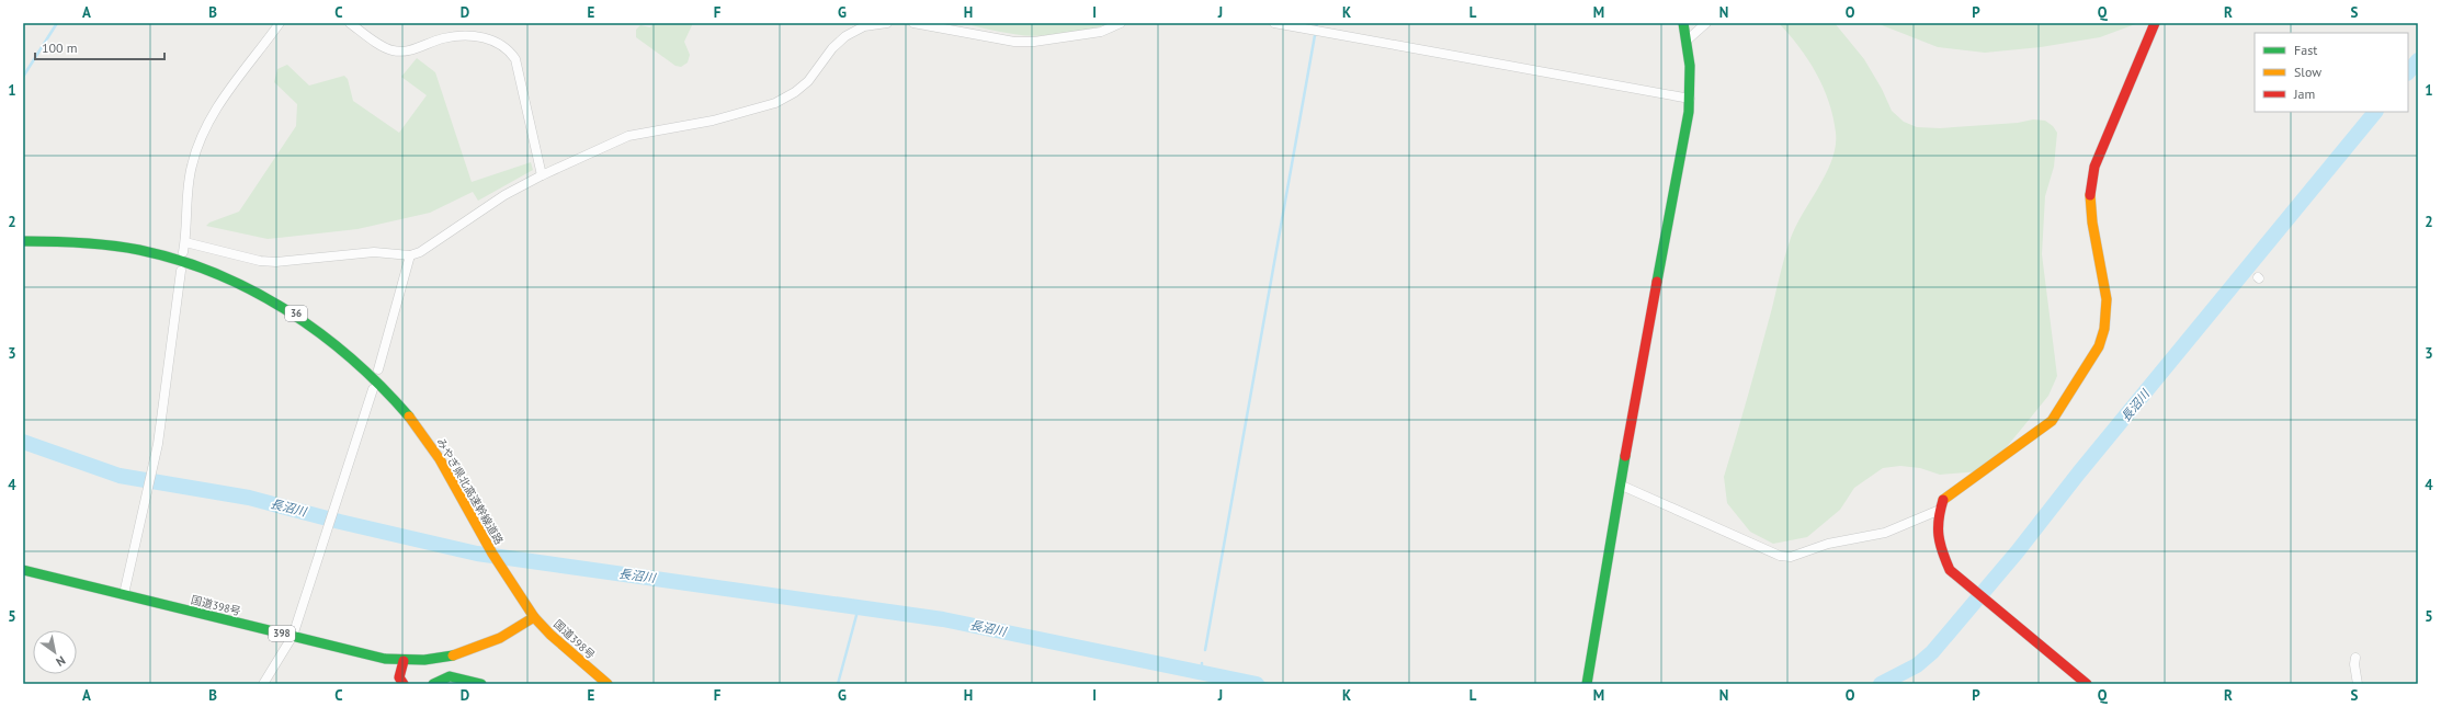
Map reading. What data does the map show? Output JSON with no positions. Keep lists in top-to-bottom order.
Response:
{
  "streets": {
    "main road": [
      "36",
      "みやぎ県北高速幹線道路",
      "国道398号",
      "398"
    ]
  },
  "crossings": [
    ["みやぎ県北高速幹線道路", "国道398号"]
  ],
  "water": ["長沼川"],
  "legend": ["Fast", "Slow", "Jam"],
  "scale_bar": "100 m",
  "north": "bottom right",
  "grid": {
    "columns": [
      "A",
      "B",
      "C",
      "D",
      "E",
      "F",
      "G",
      "H",
      "I",
      "J",
      "K",
      "L",
      "M",
      "N",
      "O",
      "P",
      "Q",
      "R",
      "S"
    ],
    "rows": [
      "1",
      "2",
      "3",
      "4",
      "5"
    ]
  }
}
